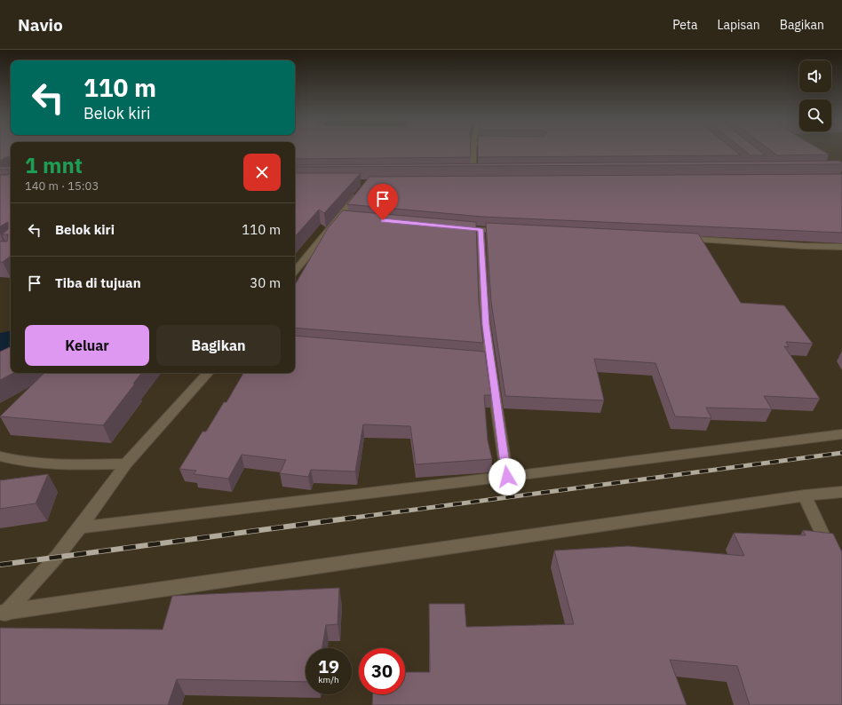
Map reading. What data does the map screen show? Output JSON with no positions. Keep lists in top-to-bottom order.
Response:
{
  "page": {
    "header": "Navio",
    "nav": ["Peta", "Lapisan", "Bagikan"],
    "turn": ["110 m", "Belok kiri"],
    "heading": ["1 mnt", "140 m · 15:03"],
    "list": [
      {
        "name": "Belok kiri",
        "value": "110 m"
      },
      {
        "name": "Tiba di tujuan",
        "value": "30 m"
      }
    ],
    "buttons": ["Keluar", "Bagikan"],
    "speed": "19 km/h",
    "limit": "30"
  }
}
